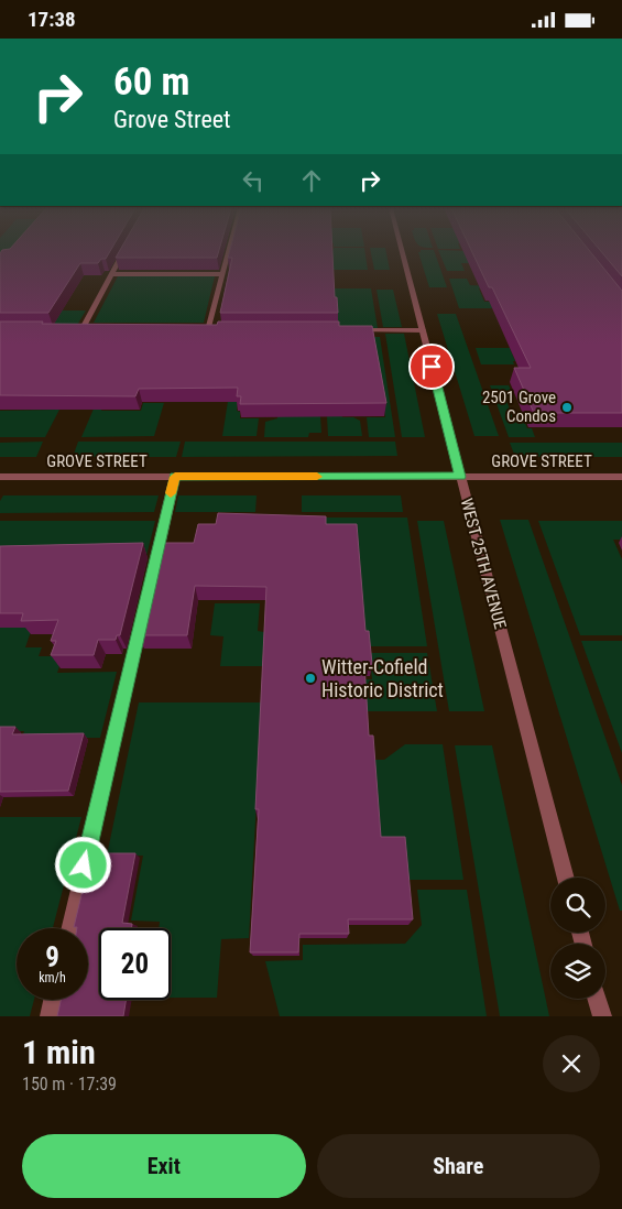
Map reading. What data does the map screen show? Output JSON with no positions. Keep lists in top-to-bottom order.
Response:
{
  "streets": {
    "street": ["GROVE STREET", "WEST 25TH AVENUE"]
  },
  "crossings": [
    ["GROVE STREET", "WEST 25TH AVENUE"]
  ],
  "places": ["2501 Grove Condos", "Witter-Cofield Historic District"],
  "page": {
    "status": "17:38",
    "turn": ["60 m", "Grove Street"],
    "speed": "9 km/h",
    "limit": "20",
    "heading": ["1 min", "150 m · 17:39"],
    "buttons": ["Exit", "Share"]
  }
}
